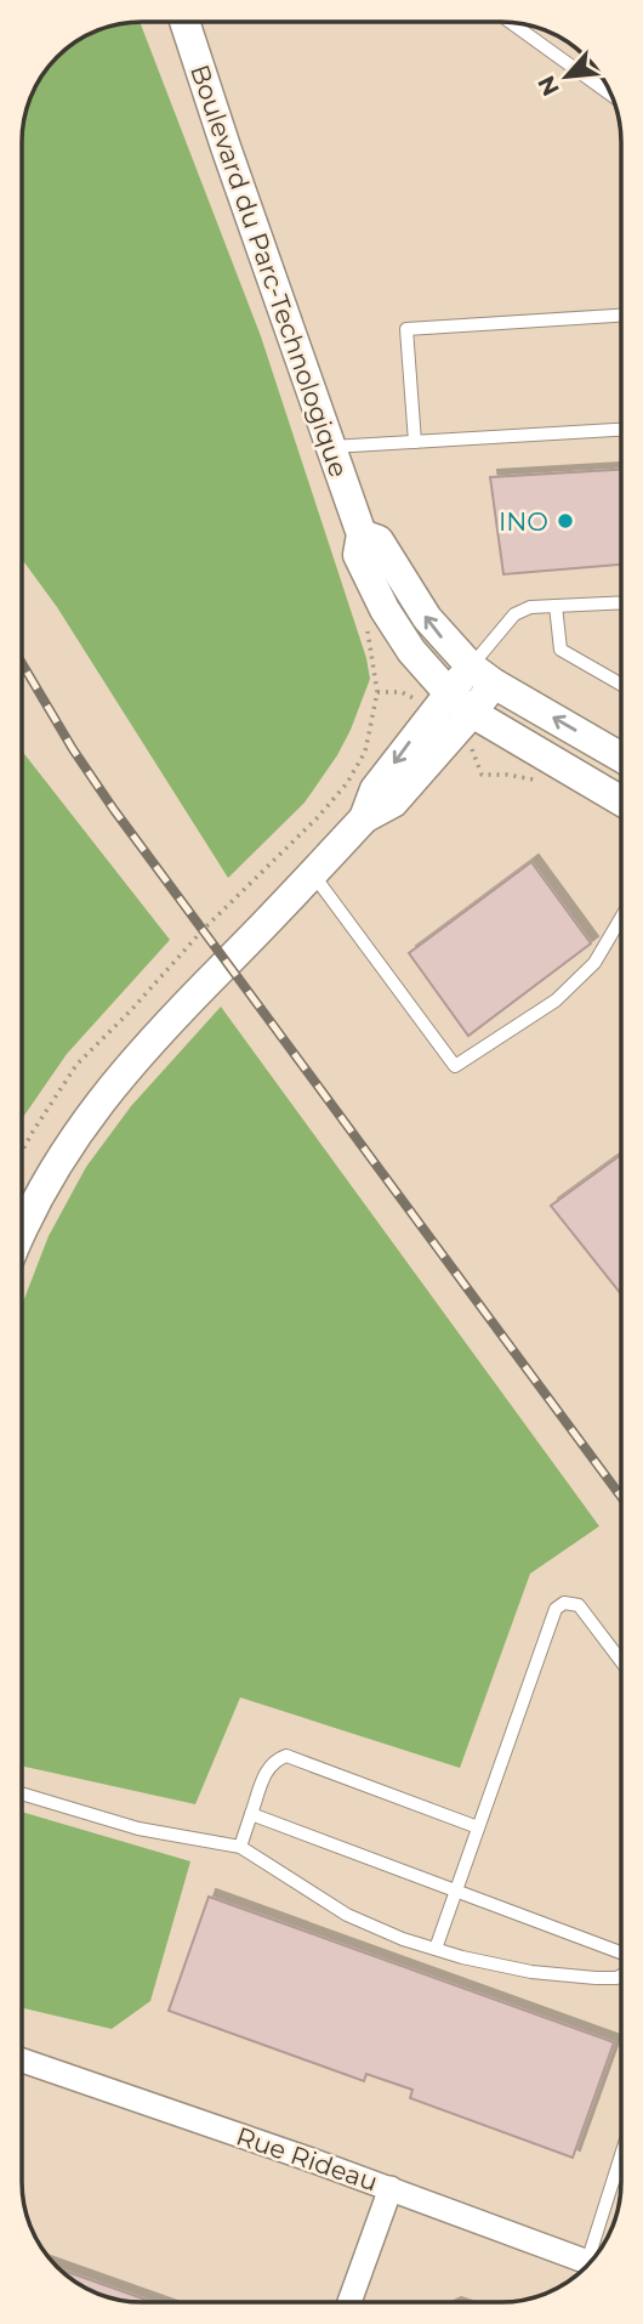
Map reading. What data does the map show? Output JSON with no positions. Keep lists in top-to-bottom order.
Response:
{
  "streets": {
    "street": ["Boulevard du Parc-Technologique", "Rue Rideau"]
  },
  "places": ["INO"],
  "north": "bottom left"
}
